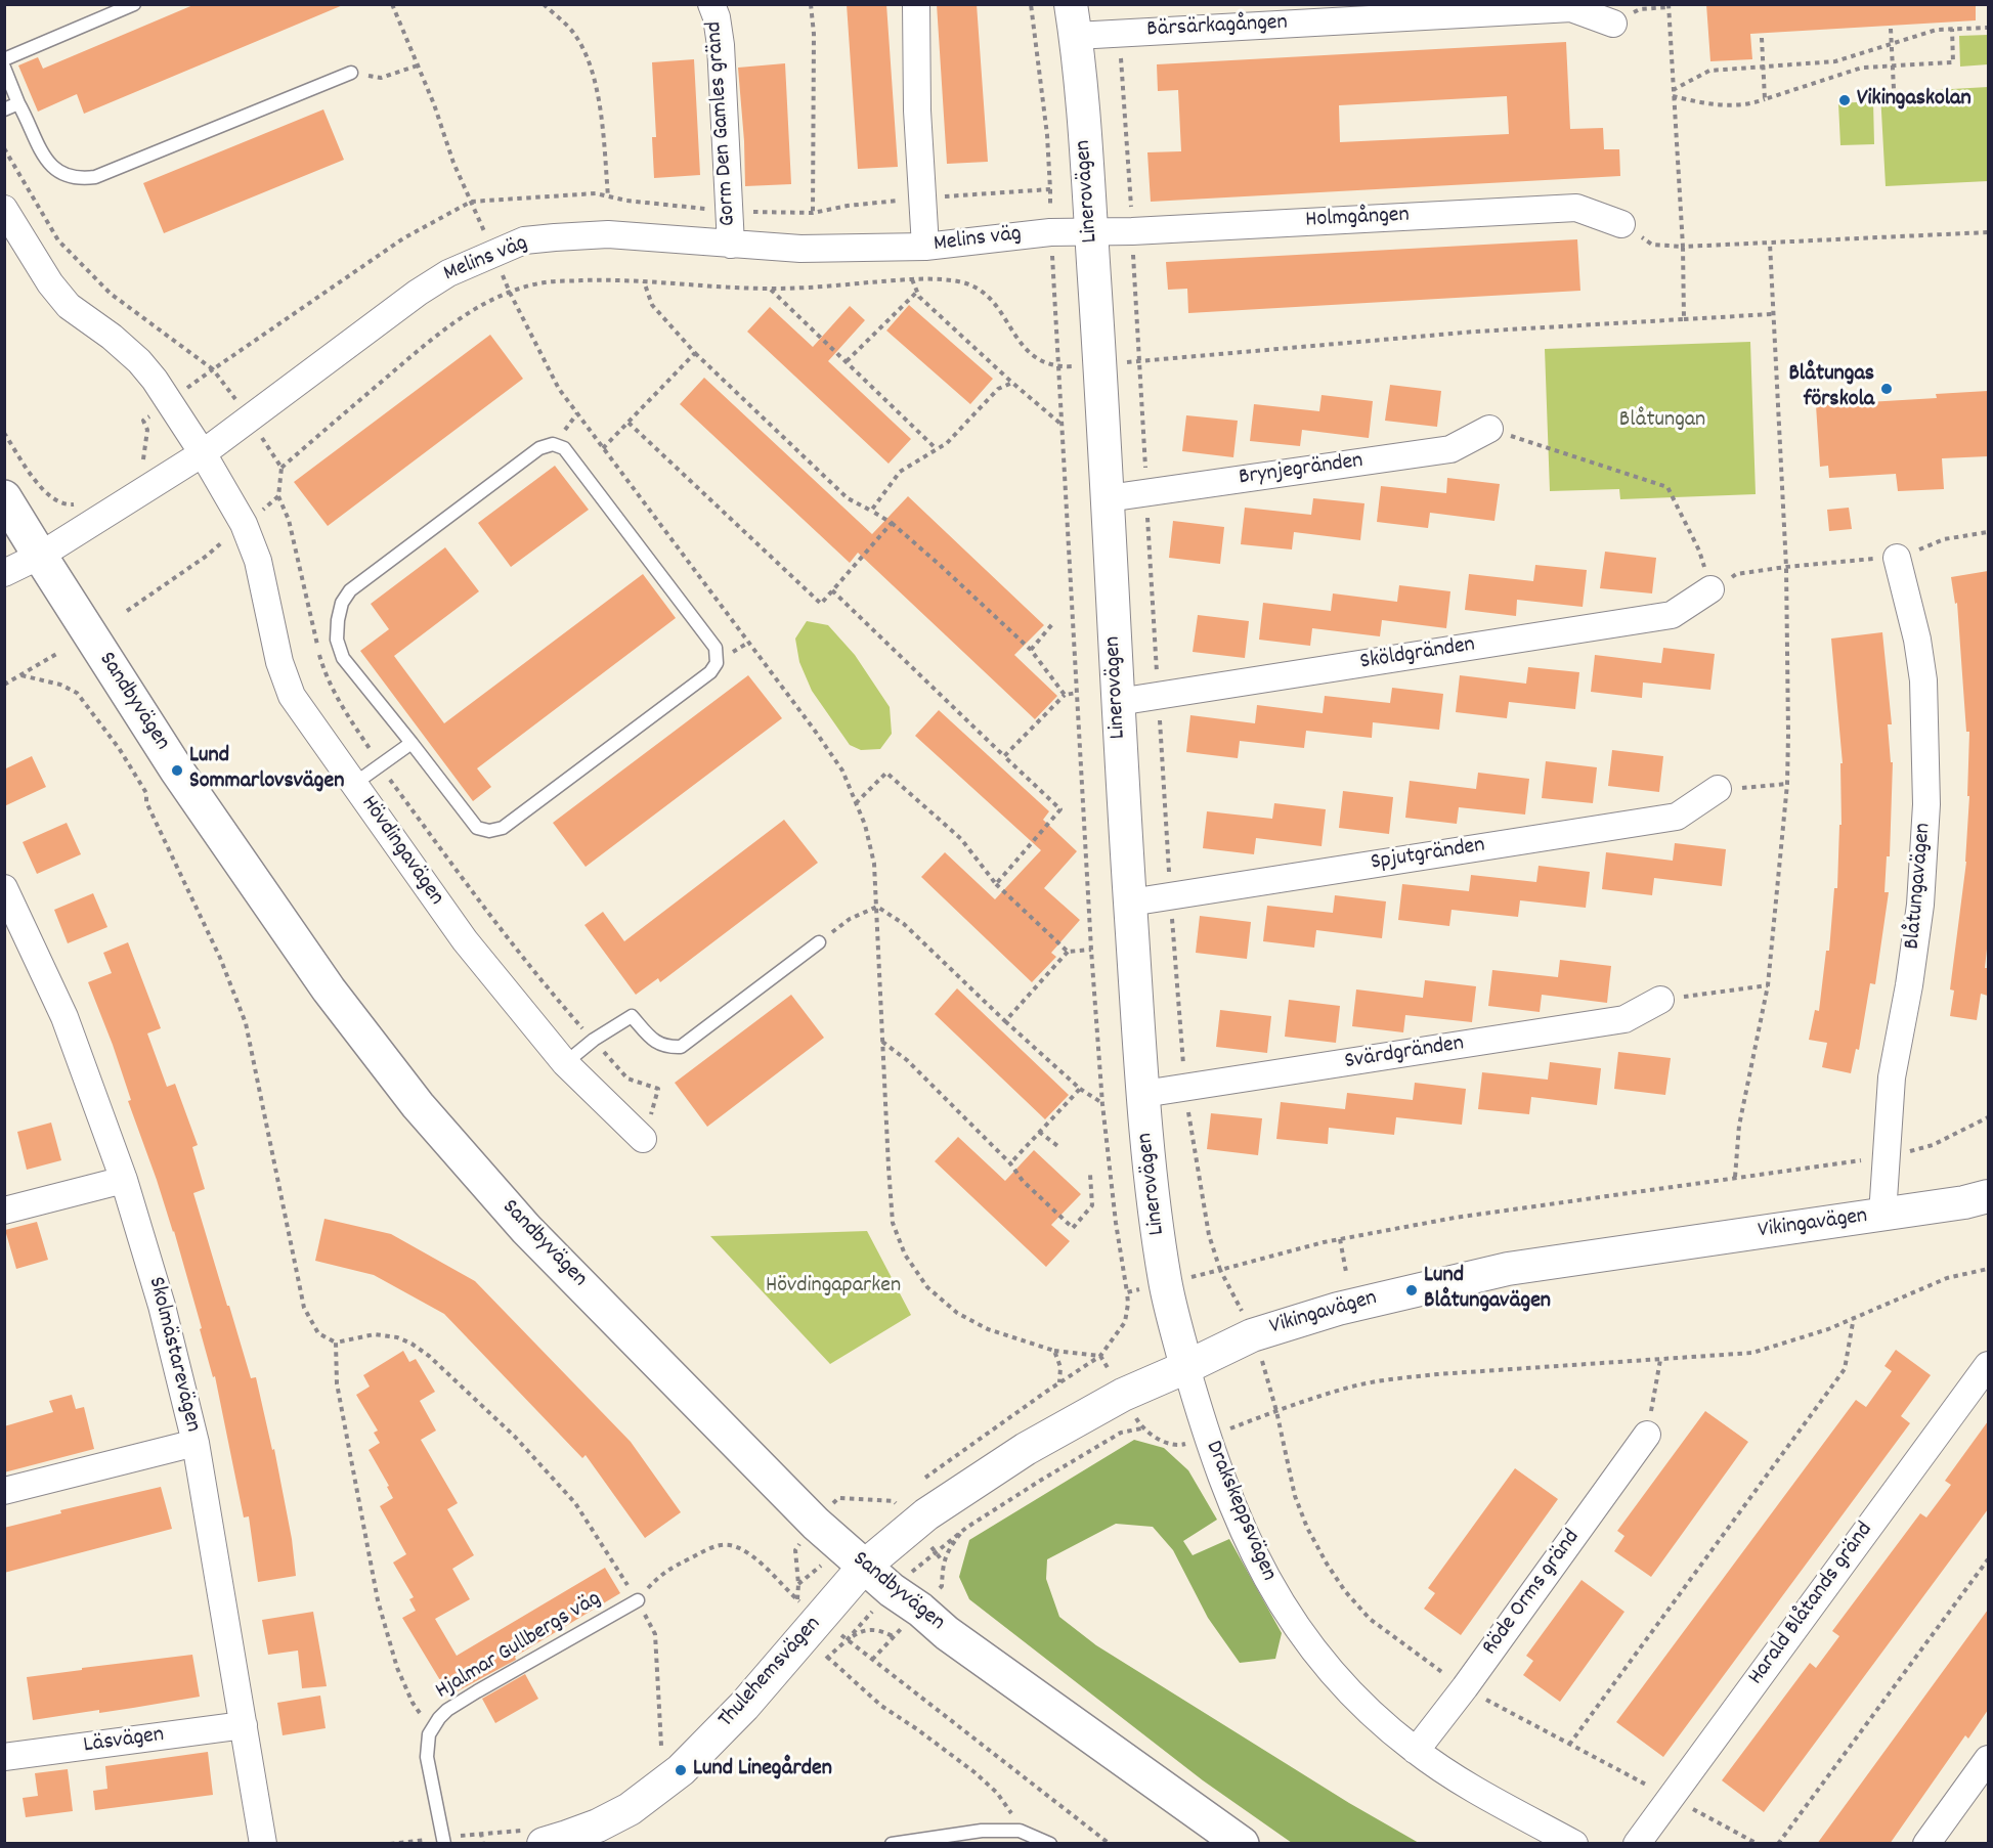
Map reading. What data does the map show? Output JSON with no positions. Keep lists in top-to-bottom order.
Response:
{
  "streets": {
    "main road": ["Sandbyvägen"],
    "street": [
      "Bärsärkagången",
      "Gorm Den Gamles gränd",
      "Linerovägen",
      "Holmgången",
      "Melins väg",
      "Brynjegränden",
      "Sköldgränden",
      "Hövdingavägen",
      "Spjutgränden",
      "Blåtungavägen",
      "Svärdgränden",
      "Vikingavägen",
      "Skolmästarevägen",
      "Drakskeppsvägen",
      "Röde Orms gränd",
      "Harald Blåtands gränd",
      "Thulehemsvägen",
      "Läsvägen"
    ],
    "lane": ["Hjalmar Gullbergs väg"]
  },
  "crossings": [
    ["Bärsärkagången", "Linerovägen"],
    ["Gorm Den Gamles gränd", "Melins väg"],
    ["Linerovägen", "Holmgången"],
    ["Linerovägen", "Melins väg"],
    ["Linerovägen", "Brynjegränden"],
    ["Linerovägen", "Sköldgränden"],
    ["Linerovägen", "Spjutgränden"],
    ["Linerovägen", "Svärdgränden"],
    ["Linerovägen", "Vikingavägen"],
    ["Linerovägen", "Drakskeppsvägen"],
    ["Holmgången", "Melins väg"],
    ["Melins väg", "Sandbyvägen"],
    ["Melins väg", "Hövdingavägen"],
    ["Sandbyvägen", "Vikingavägen"],
    ["Sandbyvägen", "Thulehemsvägen"],
    ["Blåtungavägen", "Vikingavägen"],
    ["Vikingavägen", "Drakskeppsvägen"],
    ["Vikingavägen", "Thulehemsvägen"],
    ["Skolmästarevägen", "Läsvägen"],
    ["Drakskeppsvägen", "Röde Orms gränd"]
  ],
  "parks": ["Blåtungan", "Hövdingaparken"],
  "places": [
    "Vikingaskolan",
    "Blåtungas förskola",
    "Lund Sommarlovsvägen",
    "Lund Blåtungavägen",
    "Lund Linegården"
  ]
}
